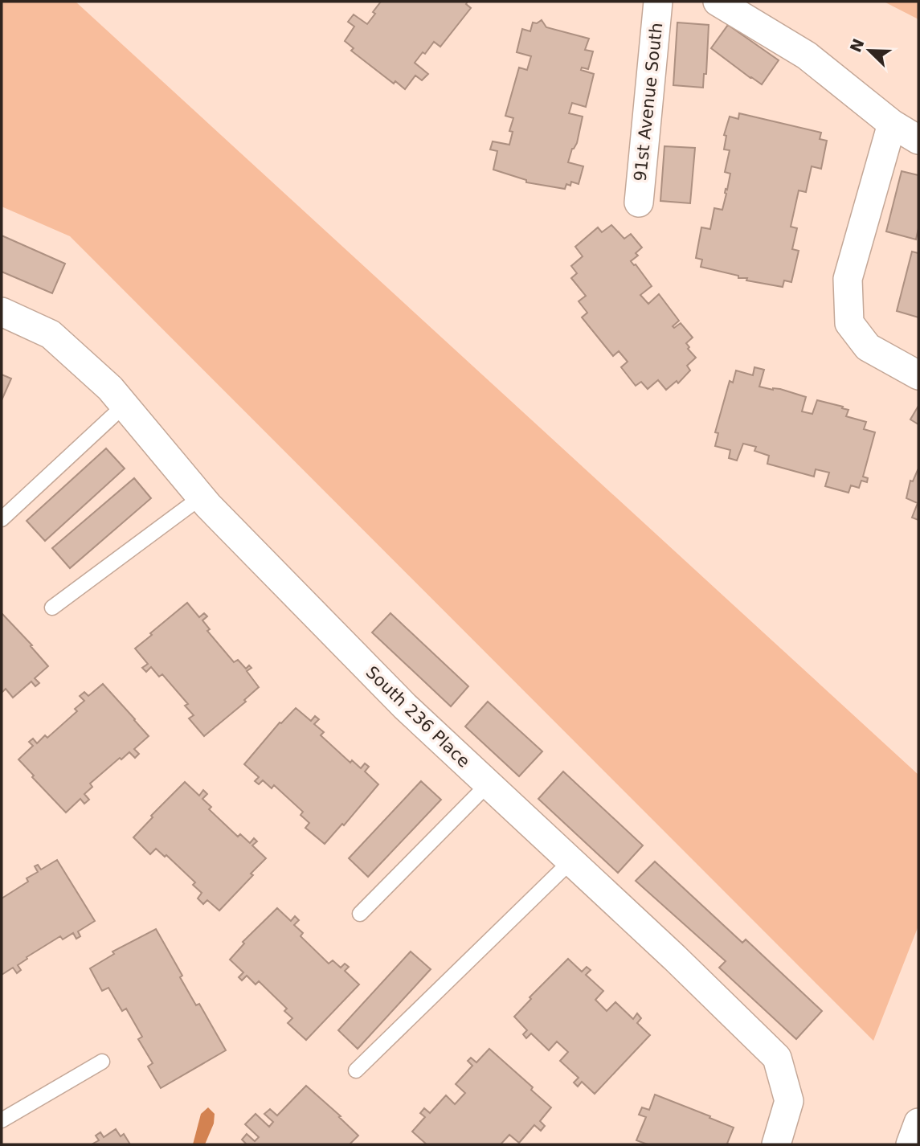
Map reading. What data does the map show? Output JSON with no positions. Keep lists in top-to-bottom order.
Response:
{
  "streets": {
    "street": ["91st Avenue South", "South 236 Place"]
  },
  "north": "top left"
}
